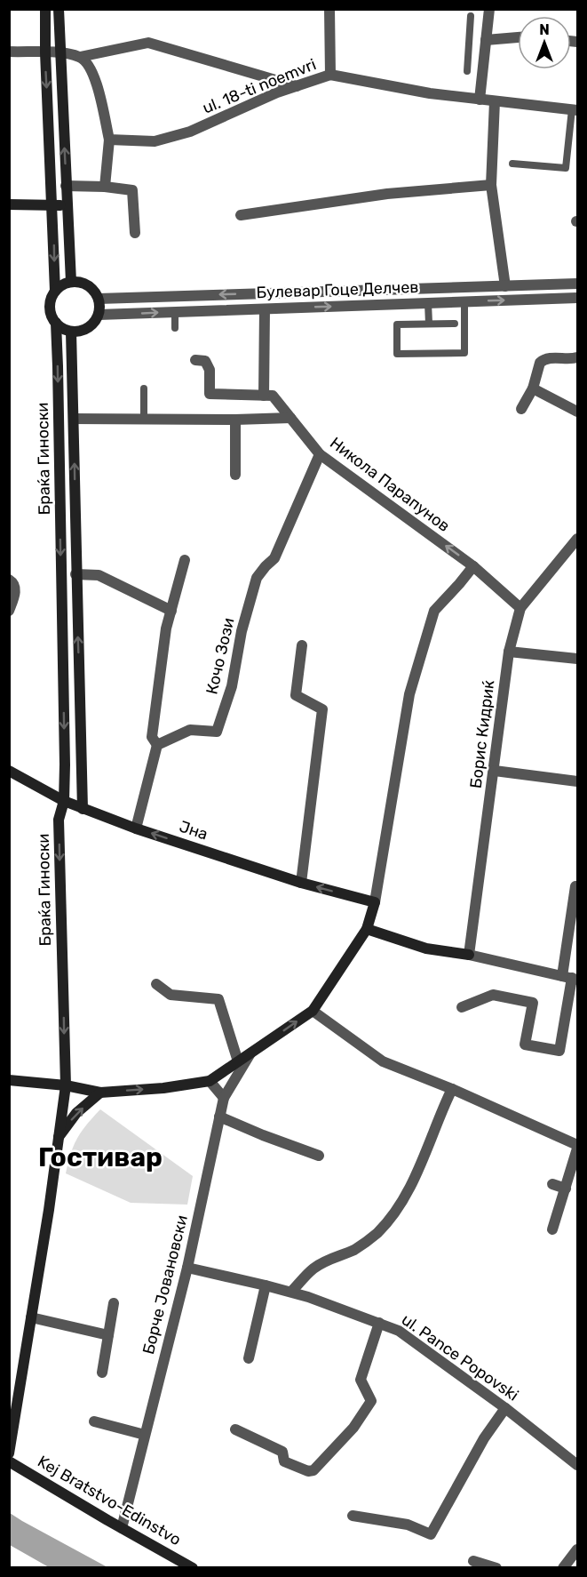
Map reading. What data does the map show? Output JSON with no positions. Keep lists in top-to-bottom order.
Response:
{
  "streets": {
    "street": [
      "ul. 18-ti noemvri",
      "Булевар Гоце Делчев",
      "Браќа Гиноски",
      "Никола Парапунов",
      "Кочо Зози",
      "Борис Кидриќ",
      "Јна",
      "Борче Јовановски",
      "ul. Pance Popovski",
      "Kej Bratstvo-Edinstvo"
    ]
  },
  "crossings": [
    ["Булевар Гоце Делчев", "Браќа Гиноски"],
    ["Браќа Гиноски", "Јна"],
    ["Никола Парапунов", "Кочо Зози"],
    ["Никола Парапунов", "Борис Кидриќ"],
    ["Борче Јовановски", "ul. Pance Popovski"],
    ["Борче Јовановски", "Kej Bratstvo-Edinstvo"]
  ],
  "one_way": ["Никола Парапунов", "Јна"],
  "districts": ["Гостивар"],
  "north": "top"
}
